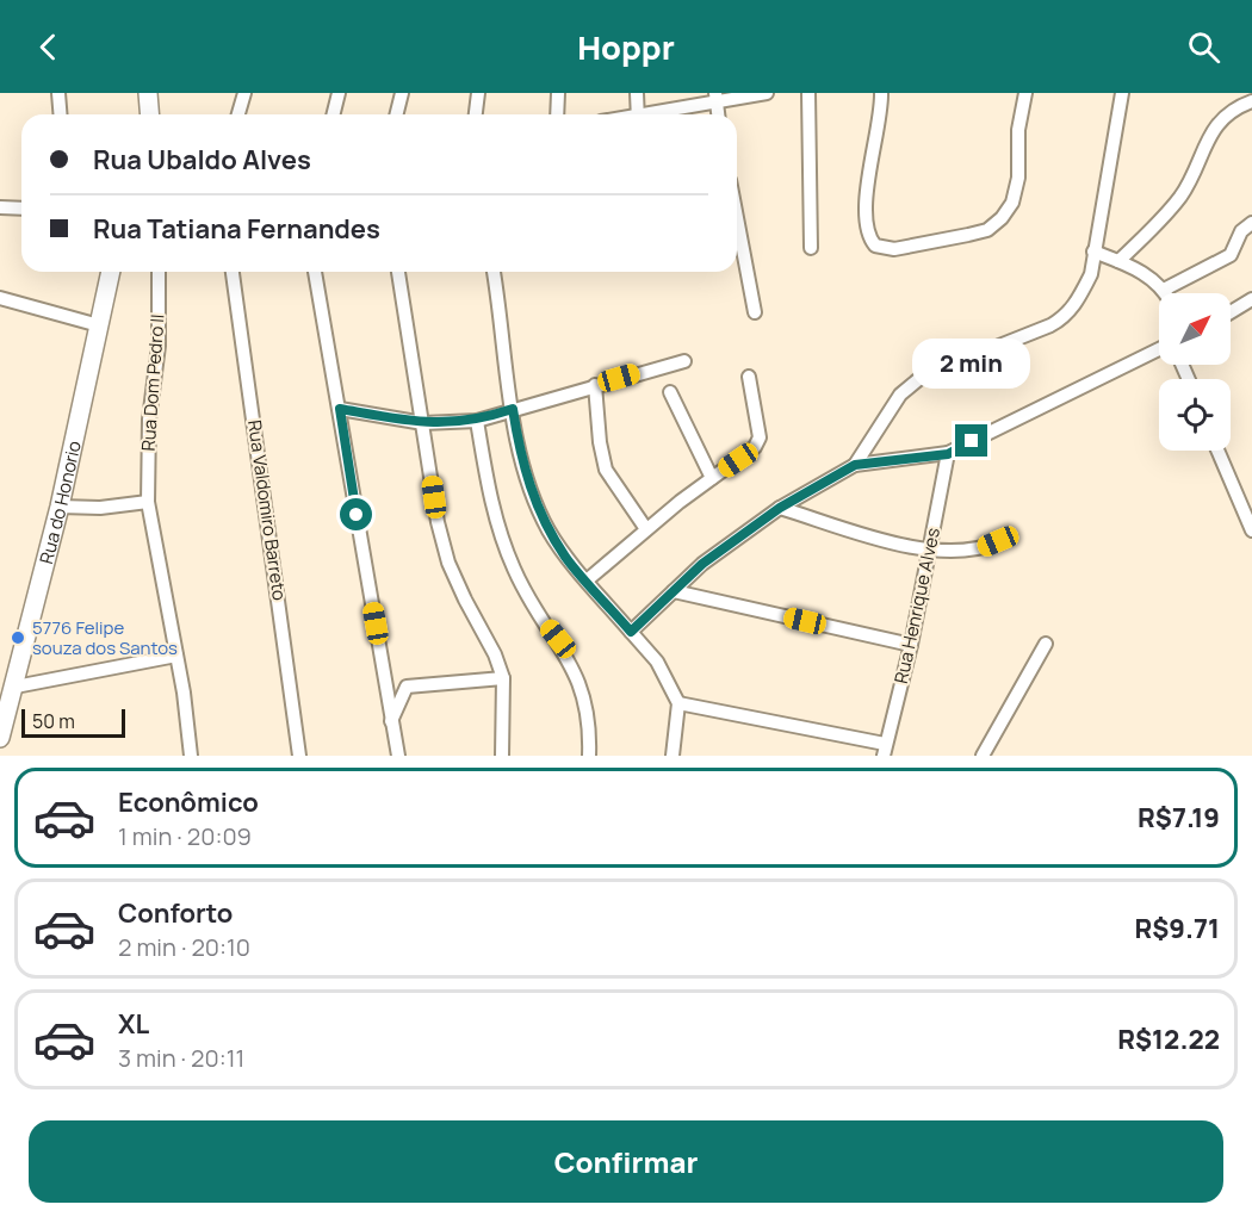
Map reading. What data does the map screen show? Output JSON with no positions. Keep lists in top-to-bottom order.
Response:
{
  "streets": {
    "street": [
      "Rua Dom Pedro II",
      "Rua do Honorio",
      "Rua Valdomiro Barreto",
      "Rua Henrique Alves"
    ]
  },
  "places": ["5776 Felipe souza dos Santos"],
  "scale_bar": "50 m",
  "north": "top right",
  "page": {
    "header": "Hoppr",
    "banner": ["Rua Ubaldo Alves", "Rua Tatiana Fernandes"],
    "bubble": "2 min",
    "scale": "50 m",
    "list": [
      {
        "name": "Econômico",
        "note": "1 min · 20:09",
        "value": "R$7.19"
      },
      {
        "name": "Conforto",
        "note": "2 min · 20:10",
        "value": "R$9.71"
      },
      {
        "name": "XL",
        "note": "3 min · 20:11",
        "value": "R$12.22"
      }
    ],
    "buttons": "Confirmar"
  }
}
